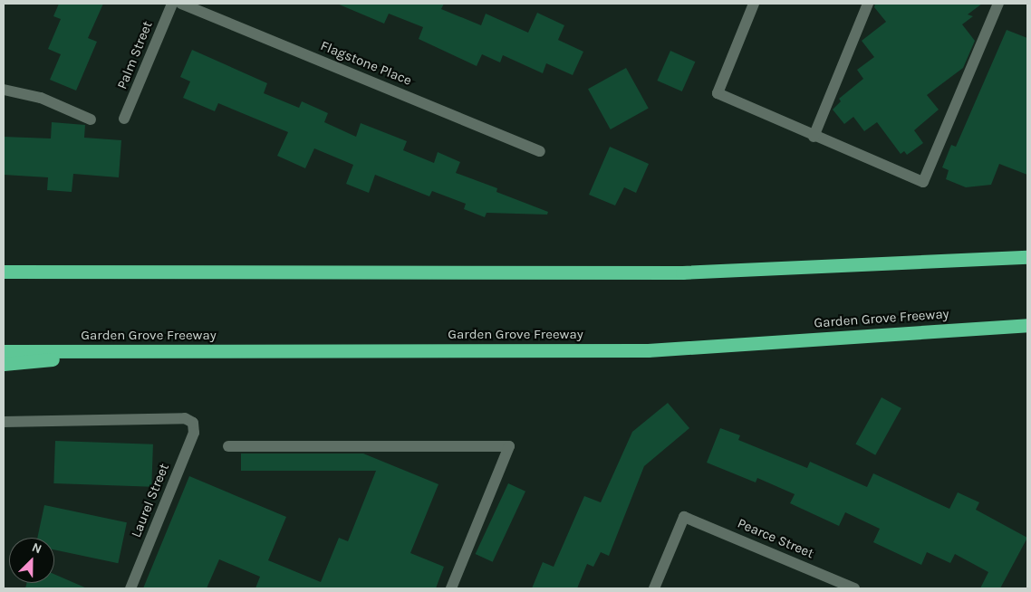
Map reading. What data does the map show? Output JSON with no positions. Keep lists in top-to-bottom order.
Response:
{
  "streets": {
    "highway": ["Garden Grove Freeway"],
    "street": [
      "Palm Street",
      "Flagstone Place",
      "Laurel Street",
      "Pearce Street"
    ]
  },
  "north": "top right"
}
